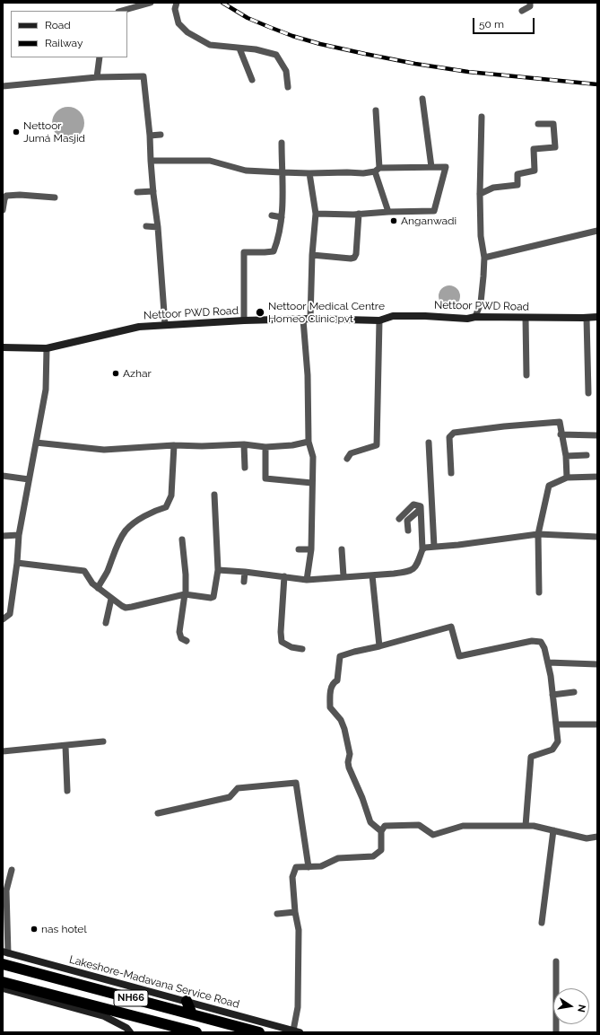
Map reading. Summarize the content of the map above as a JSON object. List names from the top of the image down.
{
  "streets": {
    "highway": ["NH66"],
    "street": ["Nettoor PWD Road", "Lakeshore-Madavana Service Road"]
  },
  "places": [
    "Nettoor Jumá Masjid",
    "Anganwadi",
    "Nettoor Medical Centre Homeo Clinic pvt",
    "Azhar",
    "nas hotel"
  ],
  "legend": ["Road", "Railway"],
  "scale_bar": "50 m",
  "north": "right"
}
